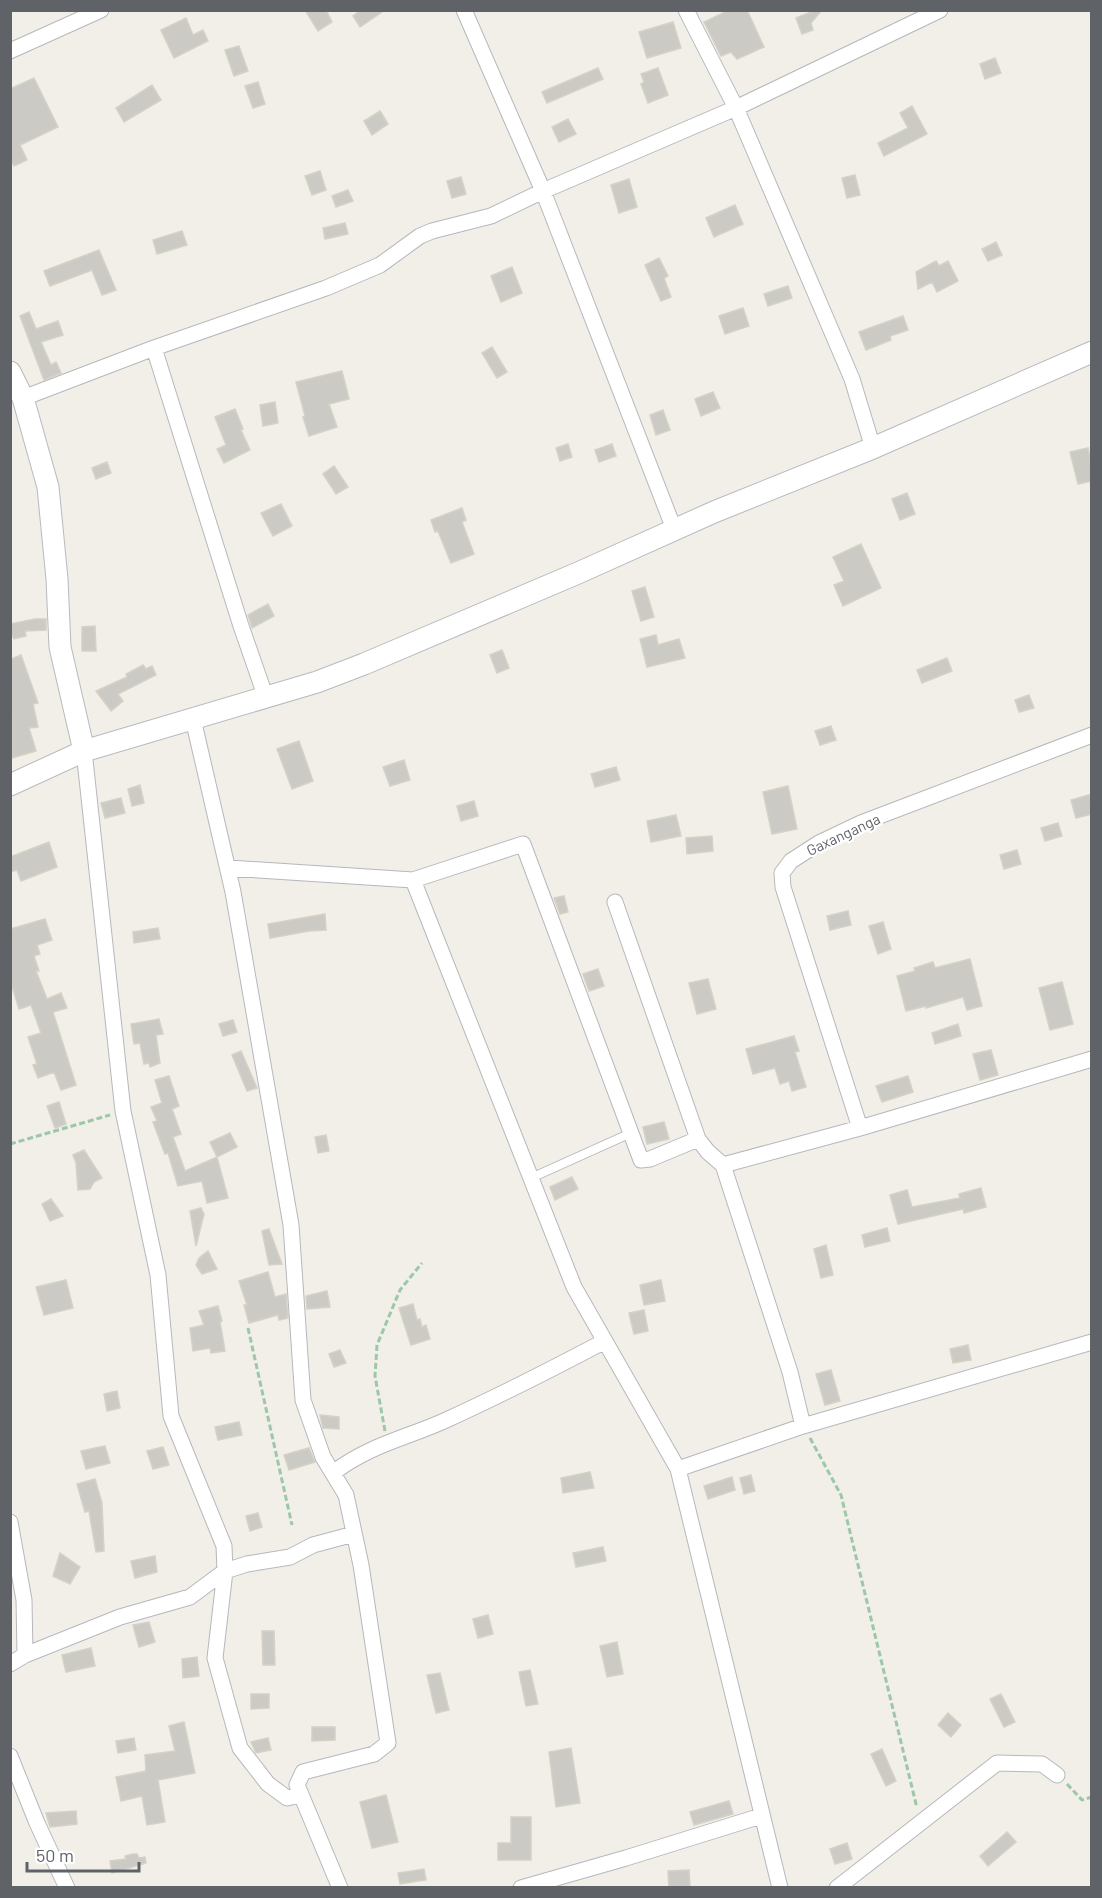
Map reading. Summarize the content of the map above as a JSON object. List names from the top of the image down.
{
  "streets": {
    "street": ["Gaxanganga"]
  },
  "scale_bar": "50 m"
}
